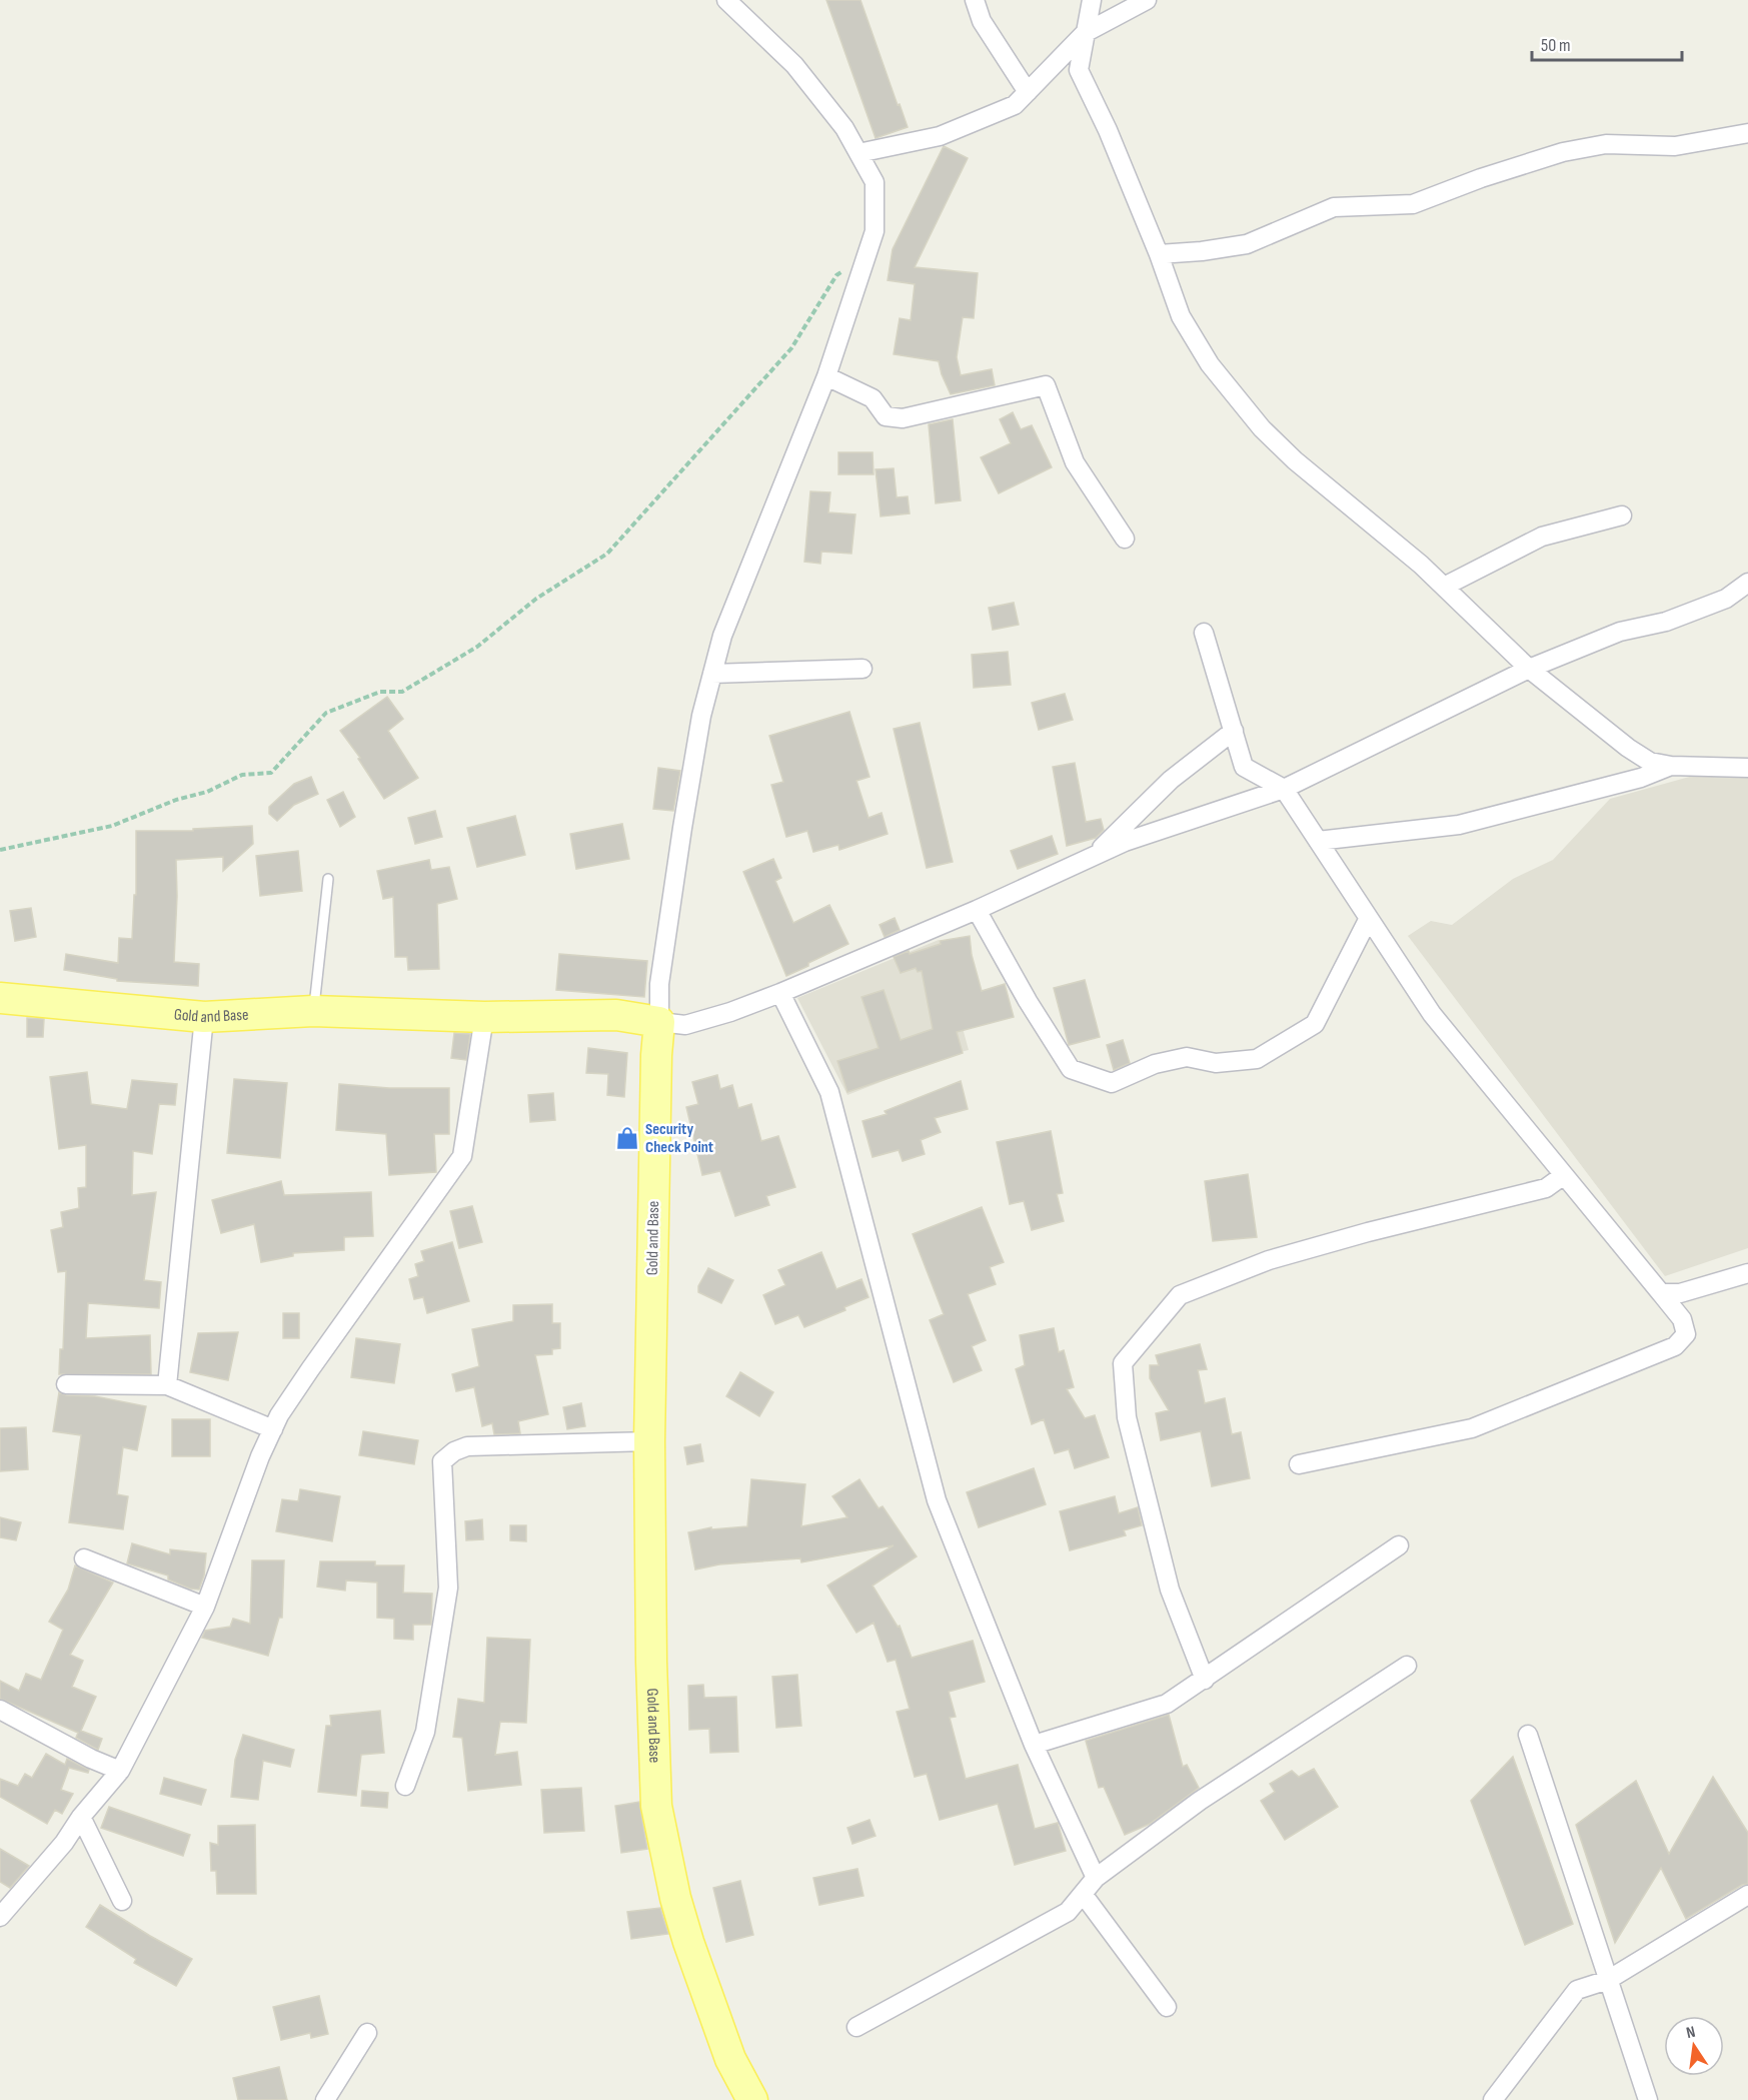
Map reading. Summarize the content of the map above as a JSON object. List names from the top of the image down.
{
  "streets": {
    "main road": ["Gold and Base"]
  },
  "places": {
    "shop": ["Security Check Point"]
  },
  "scale_bar": "50 m",
  "north": "top"
}
